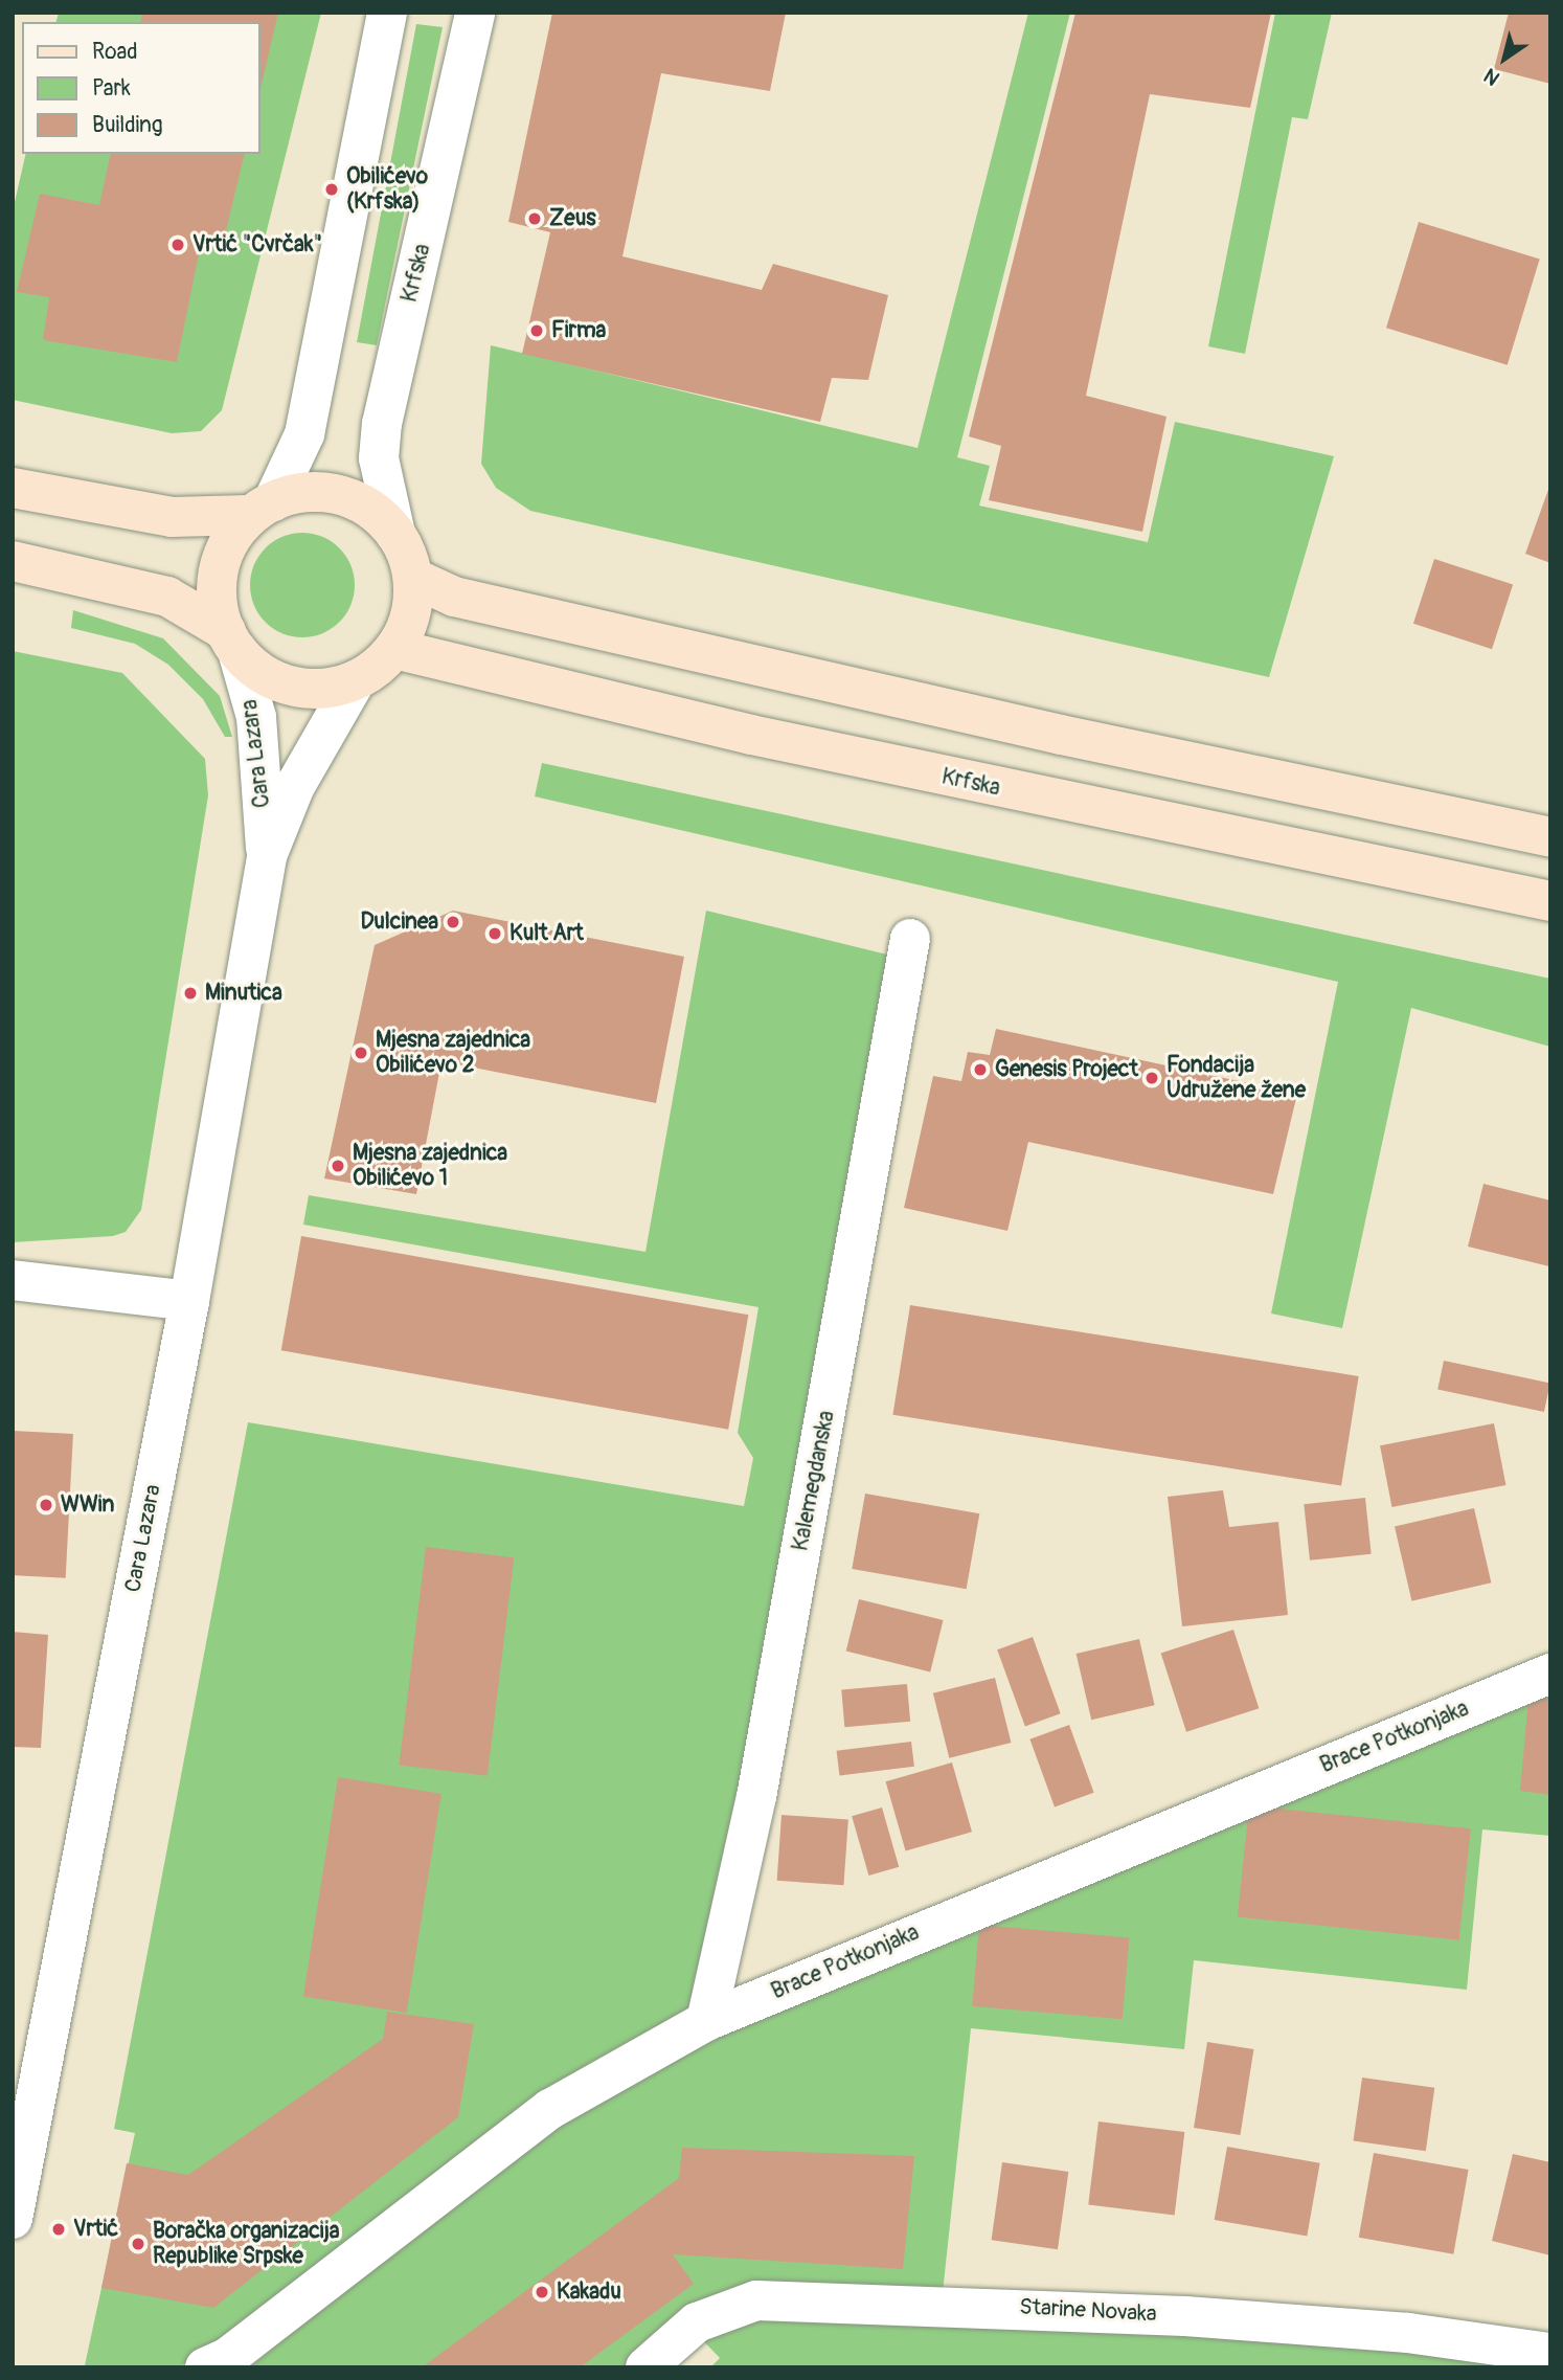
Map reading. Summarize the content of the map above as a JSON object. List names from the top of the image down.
{
  "streets": {
    "main road": ["Krfska"],
    "street": [
      "Cara Lazara",
      "Kalemegdanska",
      "Brace Potkonjaka",
      "Starine Novaka"
    ]
  },
  "crossings": [
    ["Krfska", "Cara Lazara"],
    ["Kalemegdanska", "Brace Potkonjaka"]
  ],
  "places": [
    "Obilićevo (Krfska)",
    "Zeus",
    "Vrtić \"Cvrčak\"",
    "Firma",
    "Dulcinea",
    "Kult Art",
    "Minutica",
    "Mjesna zajednica Obilićevo 2",
    "Genesis Project",
    "Fondacija Udružene žene",
    "Mjesna zajednica Obilićevo 1",
    "WWin",
    "Vrtić",
    "Boračka organizacija Republike Srpske",
    "Kakadu"
  ],
  "legend": ["Road", "Park", "Building"],
  "north": "bottom left"
}
